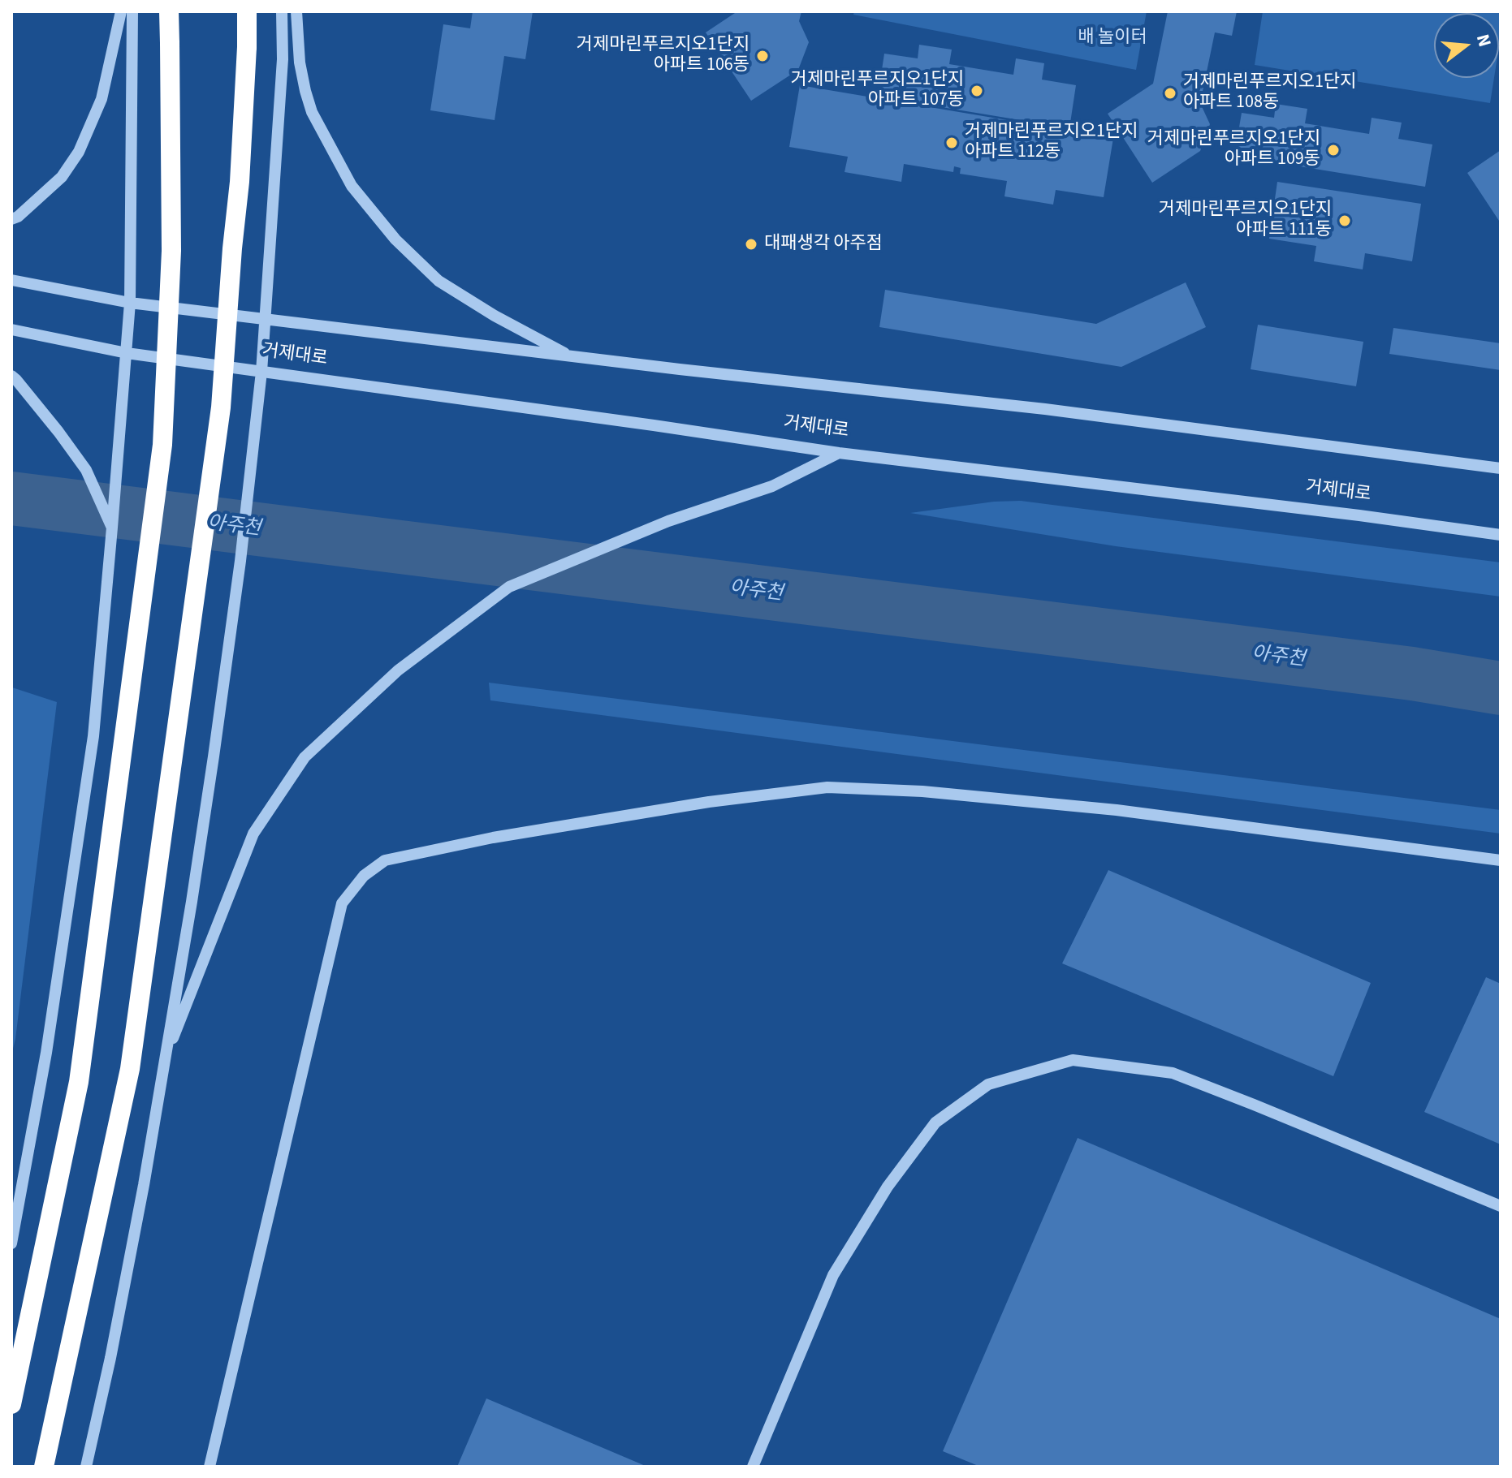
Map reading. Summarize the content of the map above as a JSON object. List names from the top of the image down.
{
  "streets": {
    "street": ["거제대로"]
  },
  "water": ["아주천"],
  "parks": ["배 놀이터"],
  "places": [
    "거제마린푸르지오1단지 아파트 106동",
    "거제마린푸르지오1단지 아파트 107동",
    "거제마린푸르지오1단지 아파트 108동",
    "거제마린푸르지오1단지 아파트 112동",
    "거제마린푸르지오1단지 아파트 109동",
    "거제마린푸르지오1단지 아파트 111동",
    "대패생각 아주점"
  ],
  "north": "right"
}
